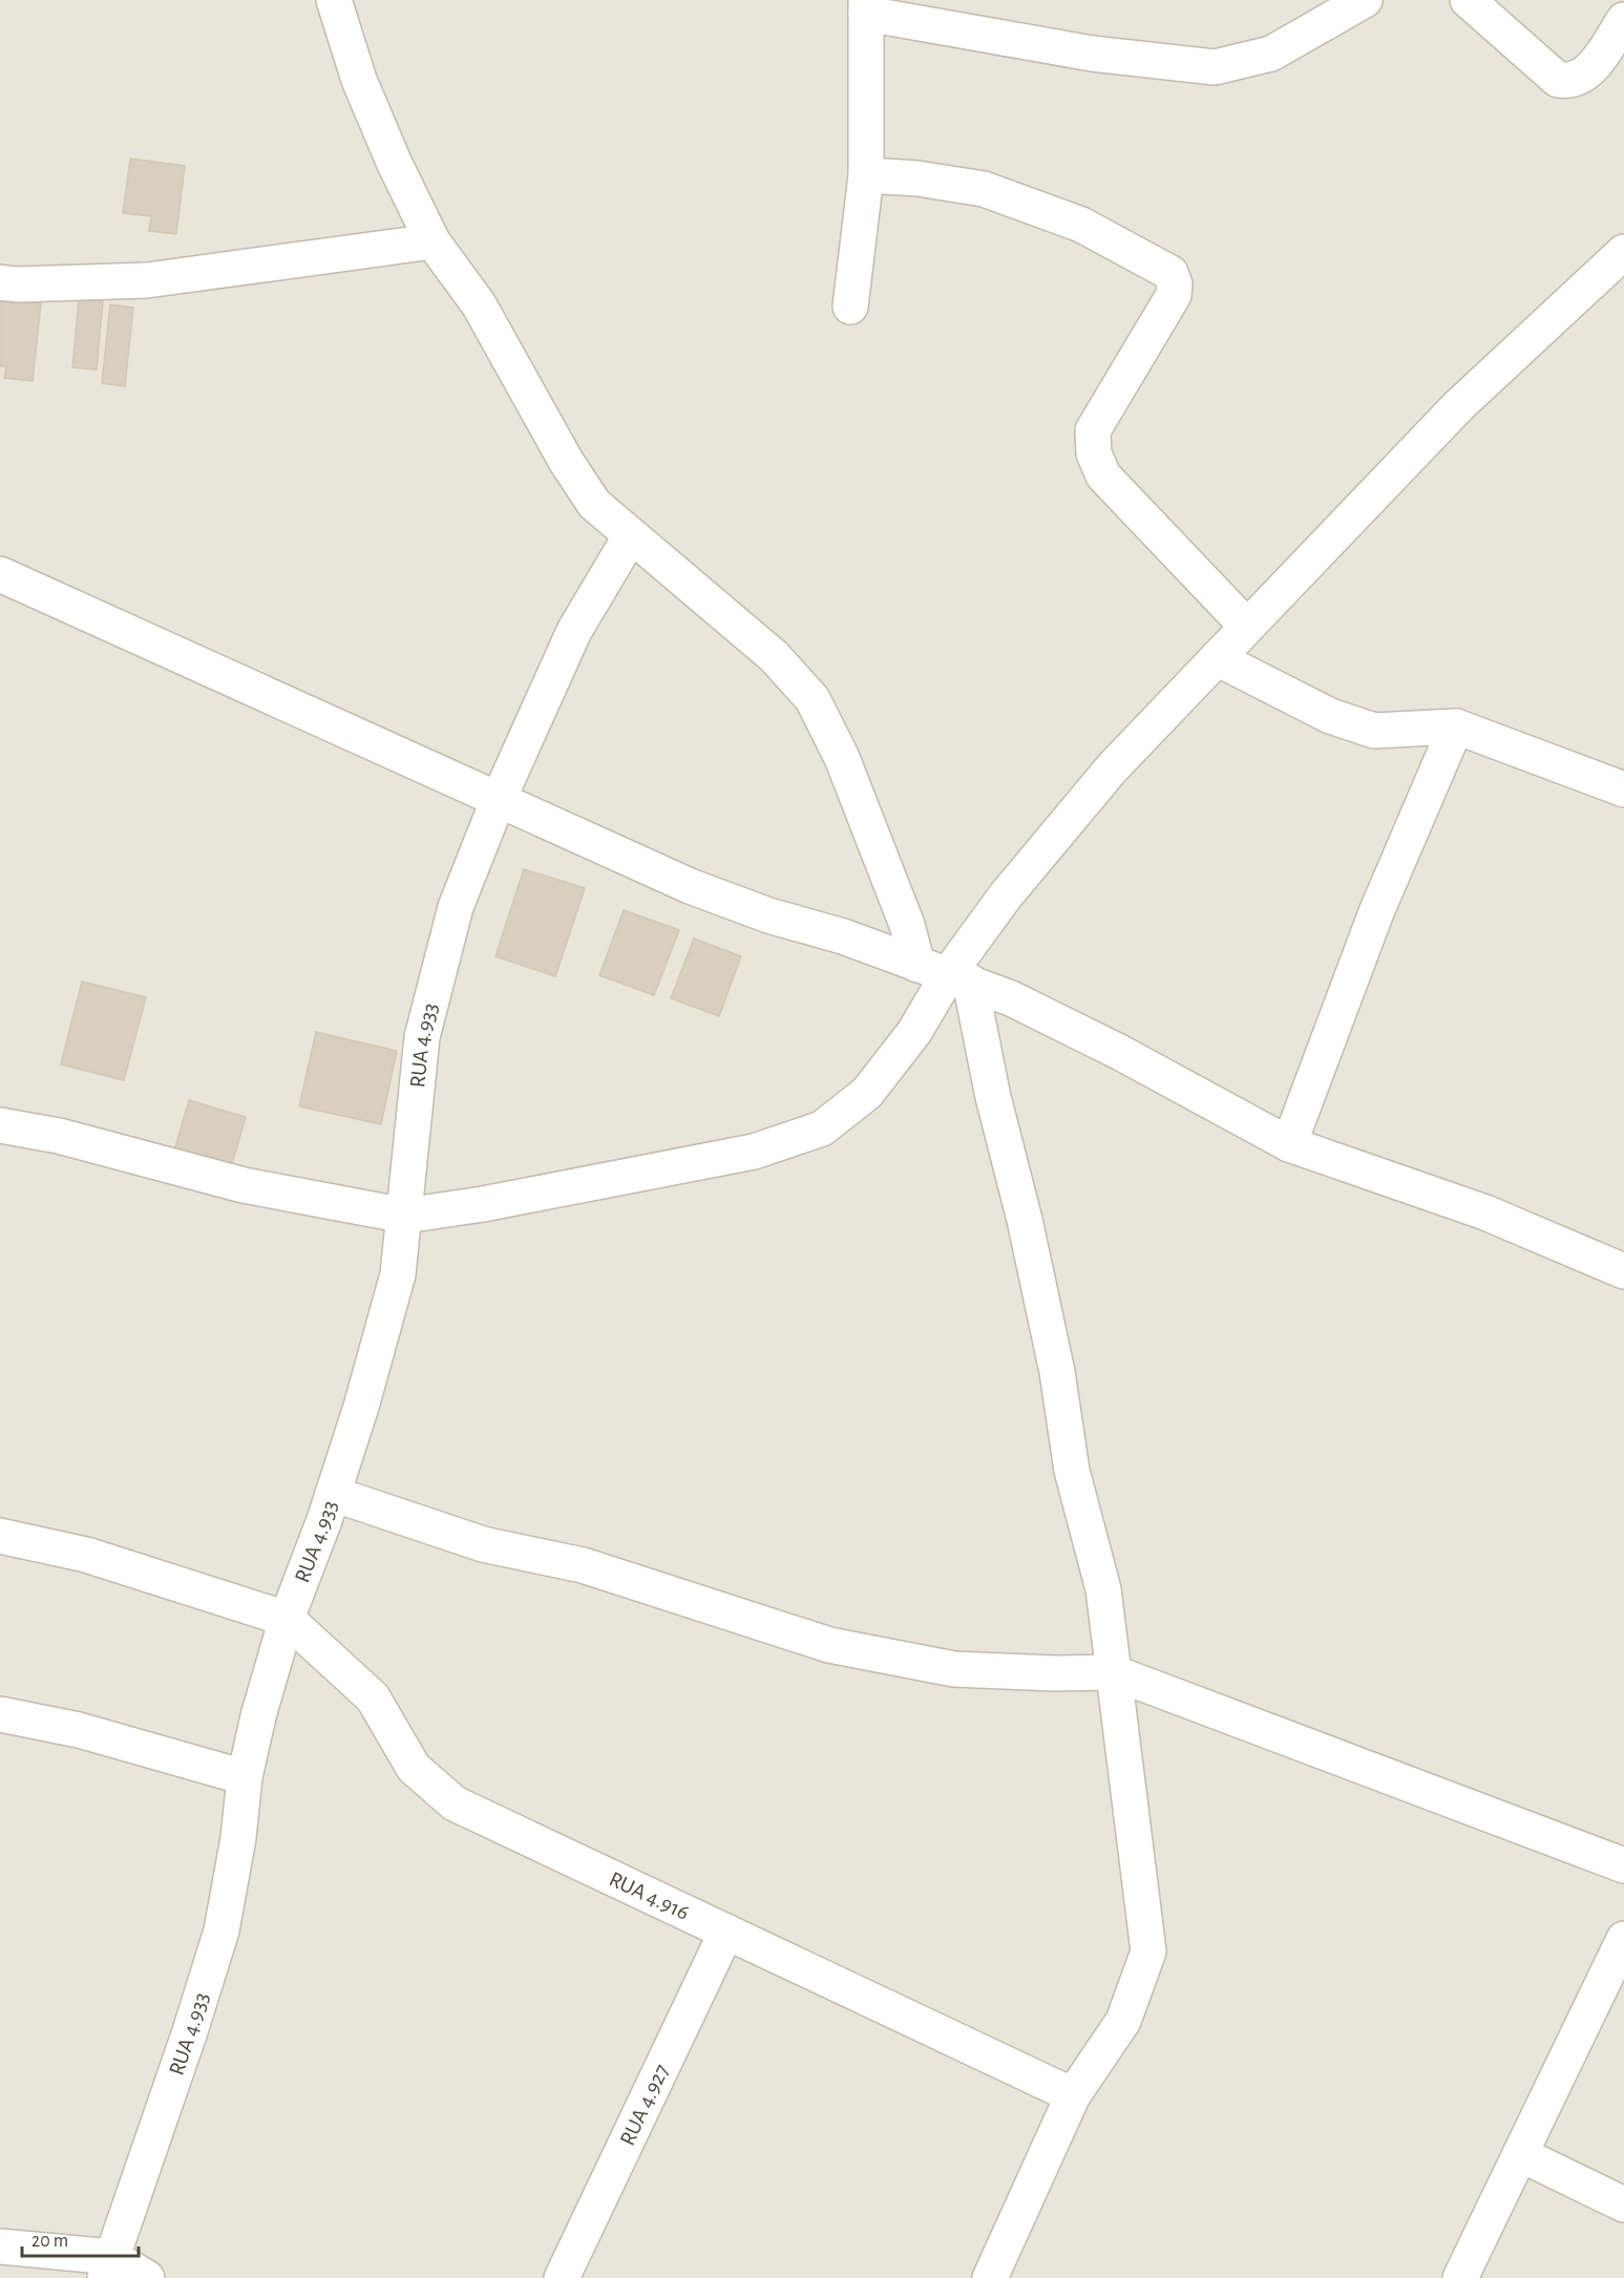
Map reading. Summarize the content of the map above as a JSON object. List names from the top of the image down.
{
  "streets": {
    "street": ["RUA 4.933", "RUA 4.916", "RUA 4.927"]
  },
  "crossings": [
    ["RUA 4.933", "RUA 4.916"],
    ["RUA 4.916", "RUA 4.927"]
  ],
  "scale_bar": "20 m"
}
